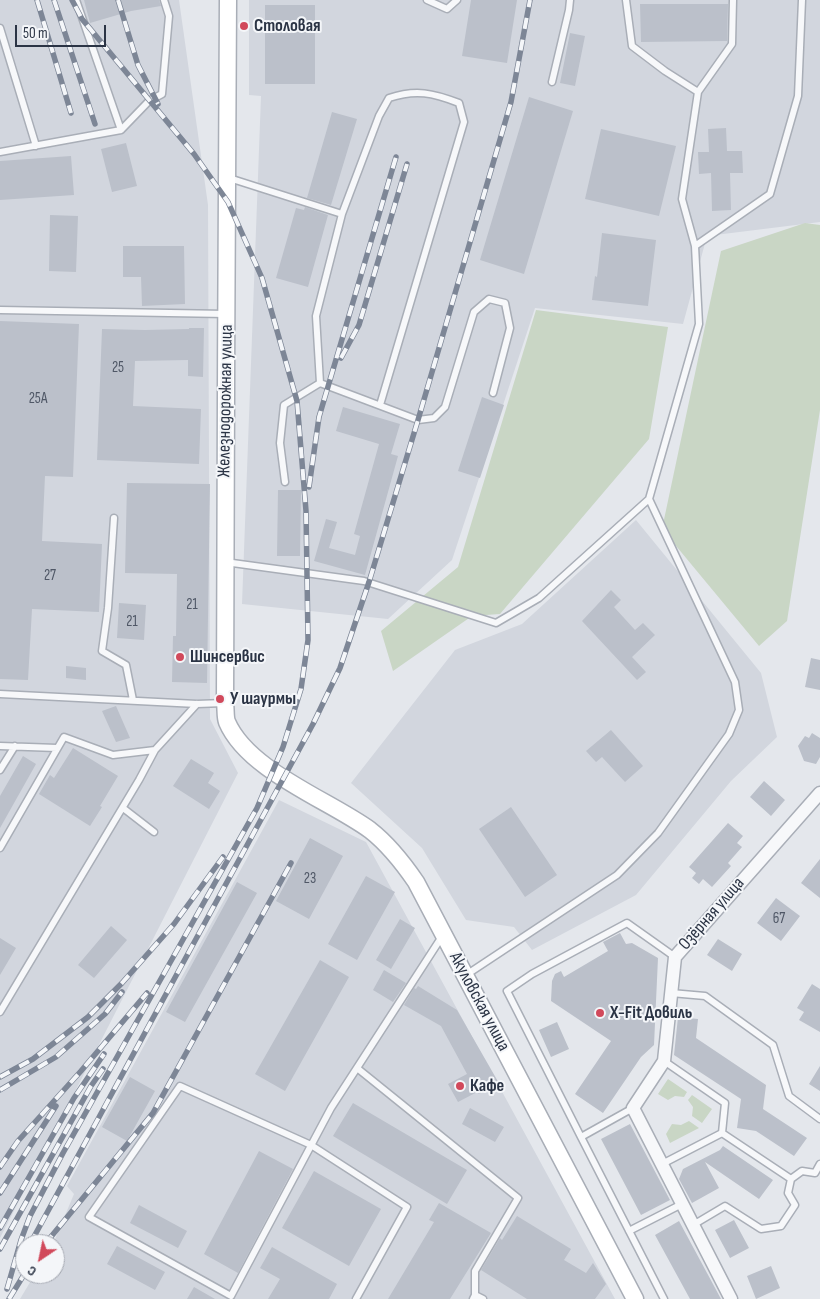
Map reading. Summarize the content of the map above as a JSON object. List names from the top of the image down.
{
  "streets": {
    "street": ["Железнодорожная улица", "Озёрная улица", "Акуловская улица"]
  },
  "crossings": [
    ["Железнодорожная улица", "Акуловская улица"]
  ],
  "places": [
    "Столовая",
    "Шинсервис",
    "У шаурмы",
    "X-Fit Довиль",
    "Кафе"
  ],
  "house_numbers": [
    "25",
    "25А",
    "27",
    "21",
    "21",
    "23",
    "67"
  ],
  "scale_bar": "50 m",
  "north": "bottom left"
}
